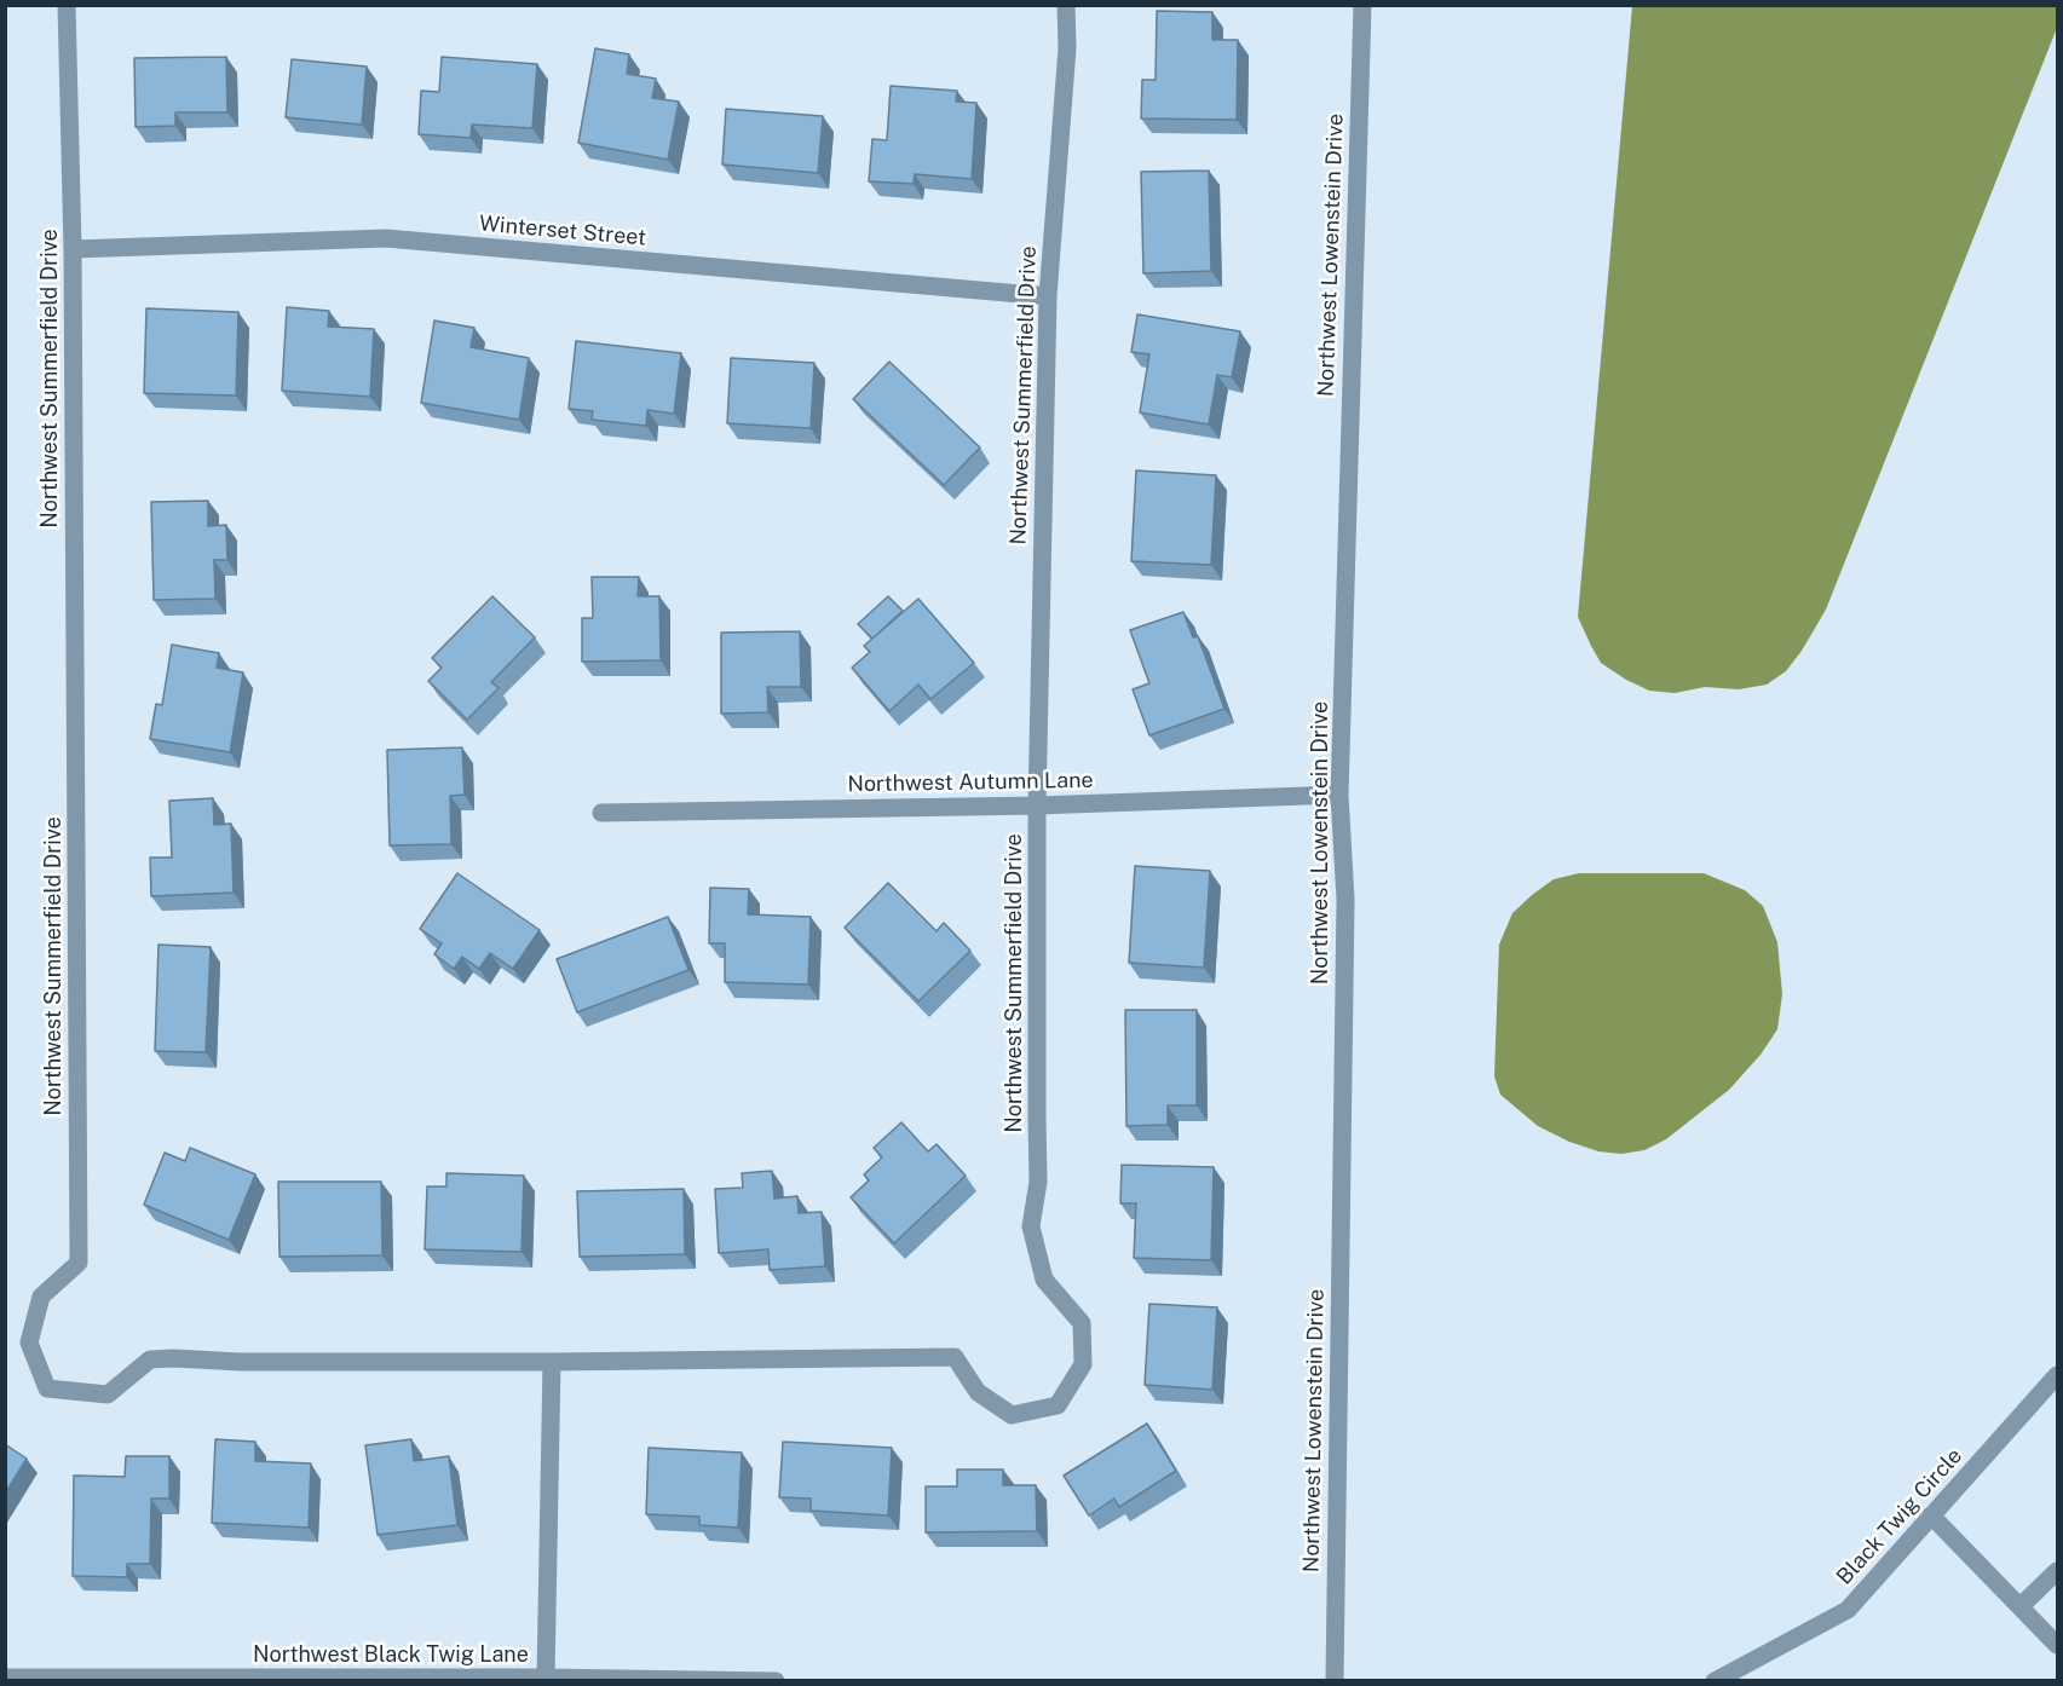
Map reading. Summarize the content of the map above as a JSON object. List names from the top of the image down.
{
  "streets": {
    "street": [
      "Winterset Street",
      "Northwest Lowenstein Drive",
      "Northwest Summerfield Drive",
      "Northwest Autumn Lane",
      "Black Twig Circle",
      "Northwest Black Twig Lane"
    ]
  },
  "crossings": [
    ["Winterset Street", "Northwest Summerfield Drive"],
    ["Northwest Lowenstein Drive", "Northwest Autumn Lane"],
    ["Northwest Summerfield Drive", "Northwest Autumn Lane"]
  ]
}
